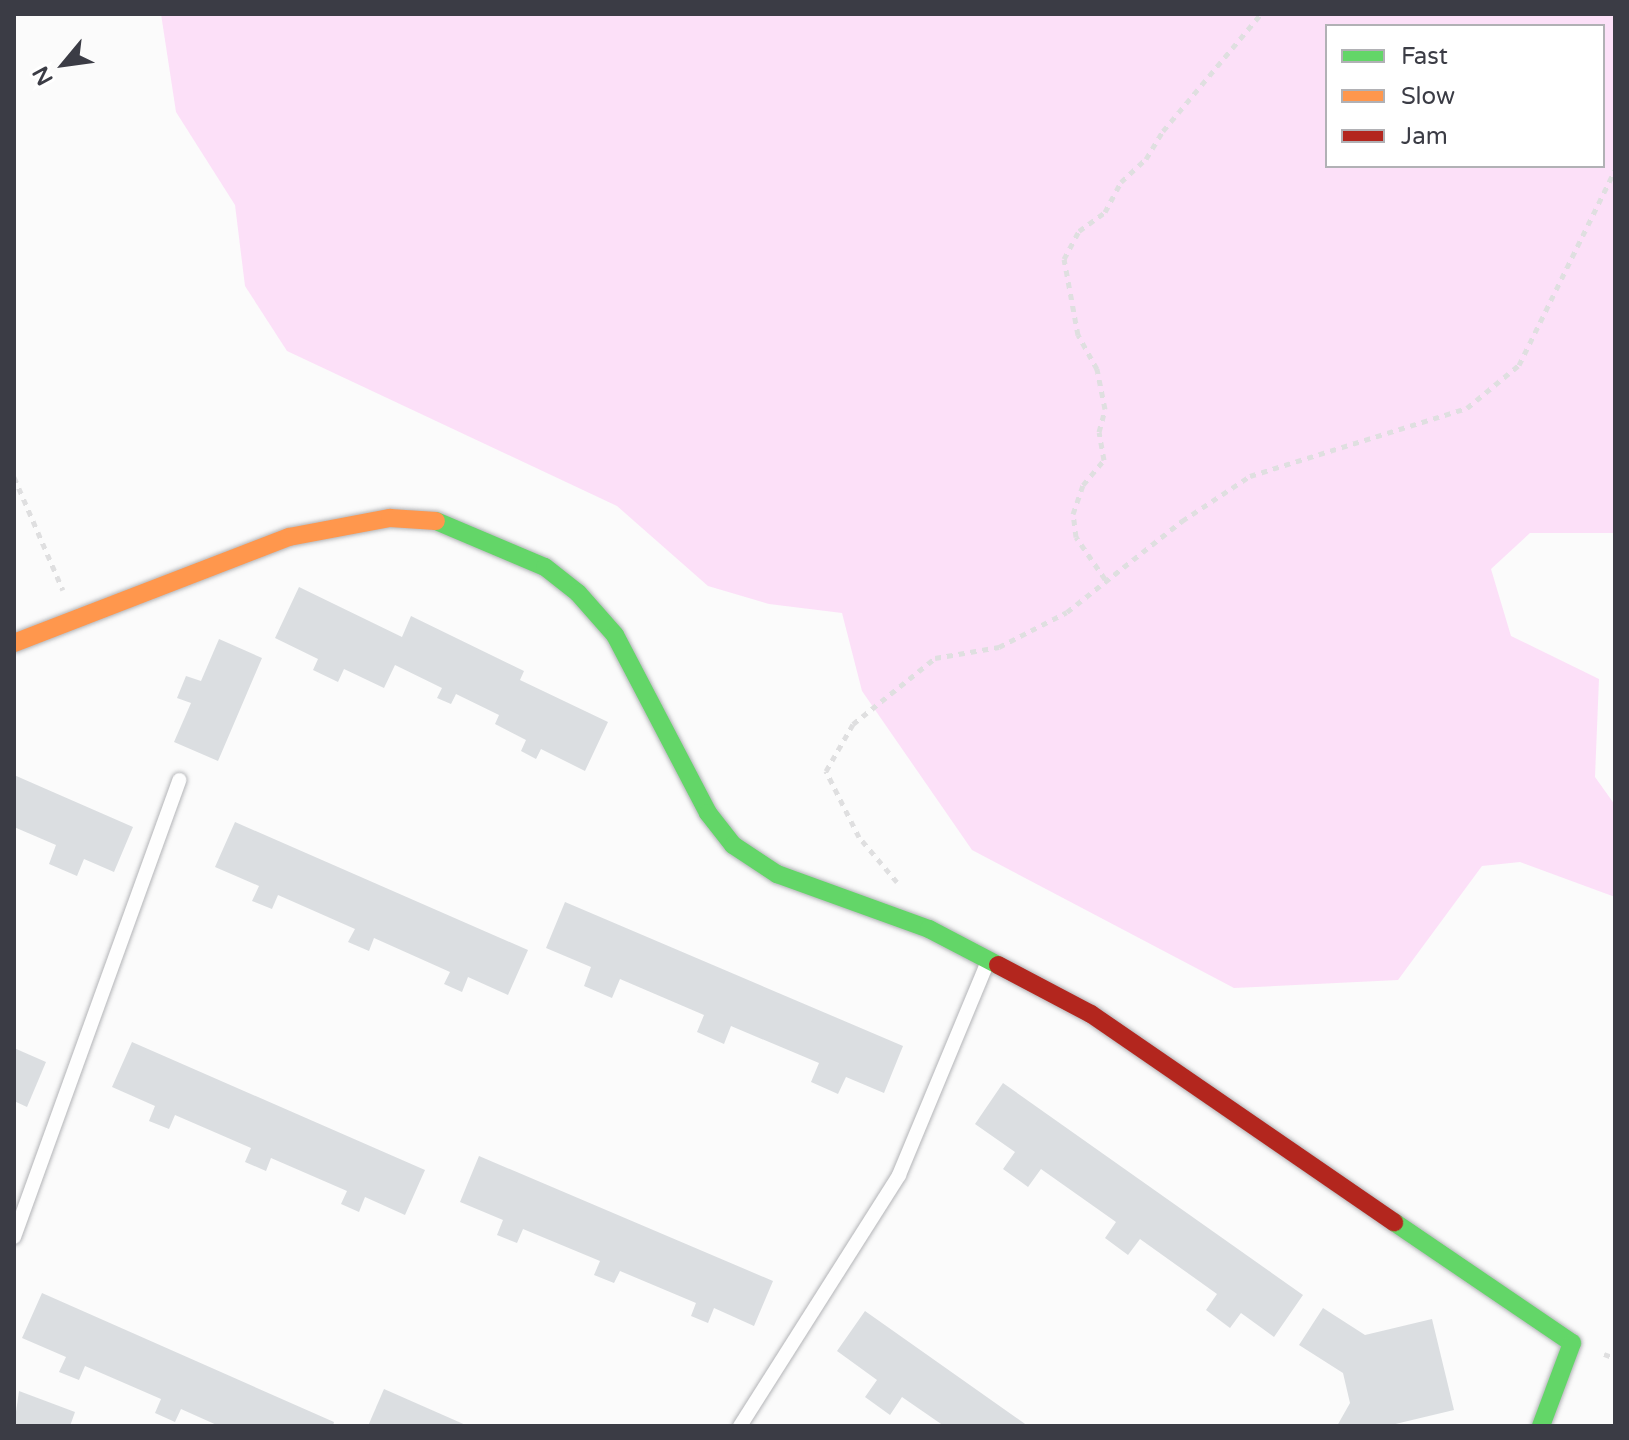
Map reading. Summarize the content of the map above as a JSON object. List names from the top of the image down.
{
  "legend": ["Fast", "Slow", "Jam"],
  "north": "bottom left"
}
